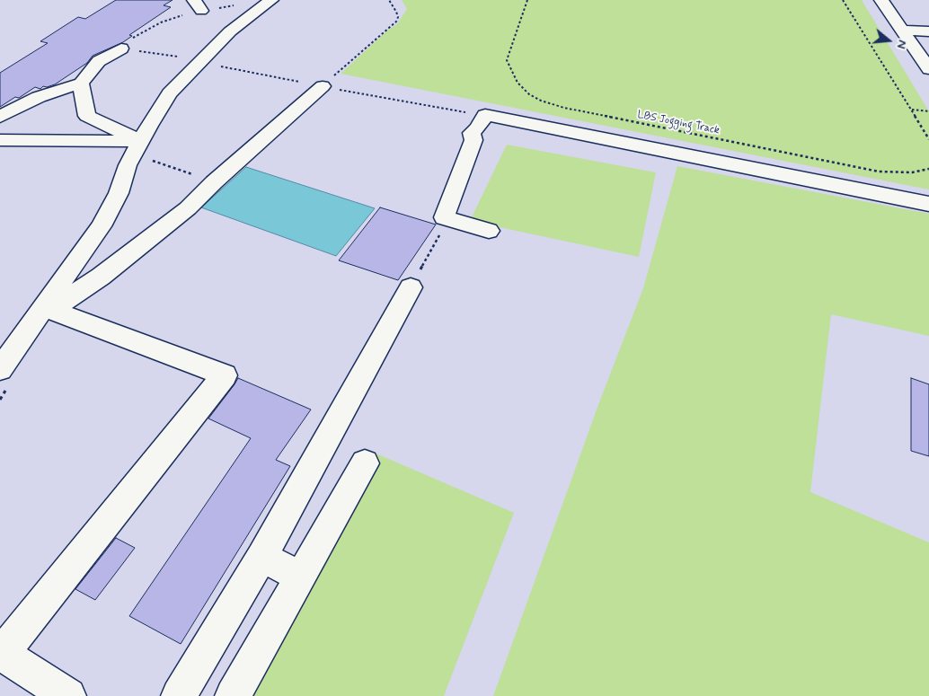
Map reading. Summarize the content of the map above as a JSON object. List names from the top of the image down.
{
  "streets": {
    "path": ["LBS Jogging Track"]
  },
  "north": "right"
}
